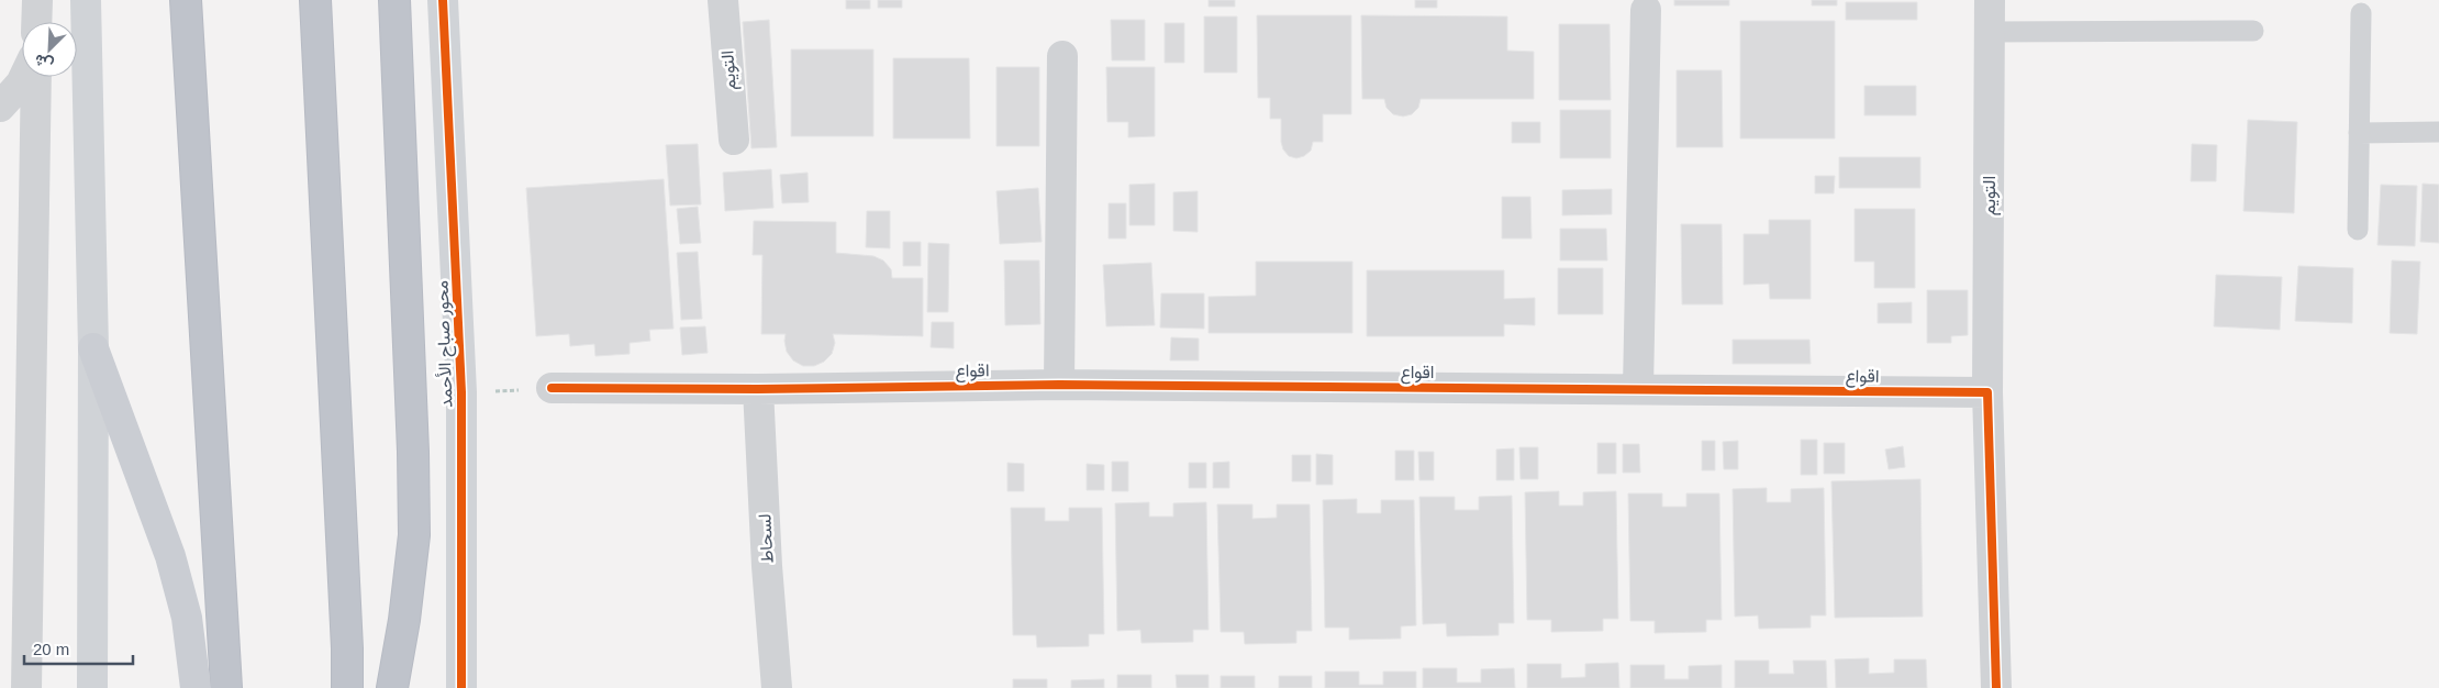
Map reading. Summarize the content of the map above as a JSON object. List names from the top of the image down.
{
  "streets": {
    "street": [
      "التويم",
      "محور صباح الأحمد",
      "اقواع",
      "لسحاط"
    ]
  },
  "crossings": [
    ["التويم", "اقواع"],
    ["اقواع", "لسحاط"]
  ],
  "scale_bar": "20 m",
  "north": "bottom left"
}
